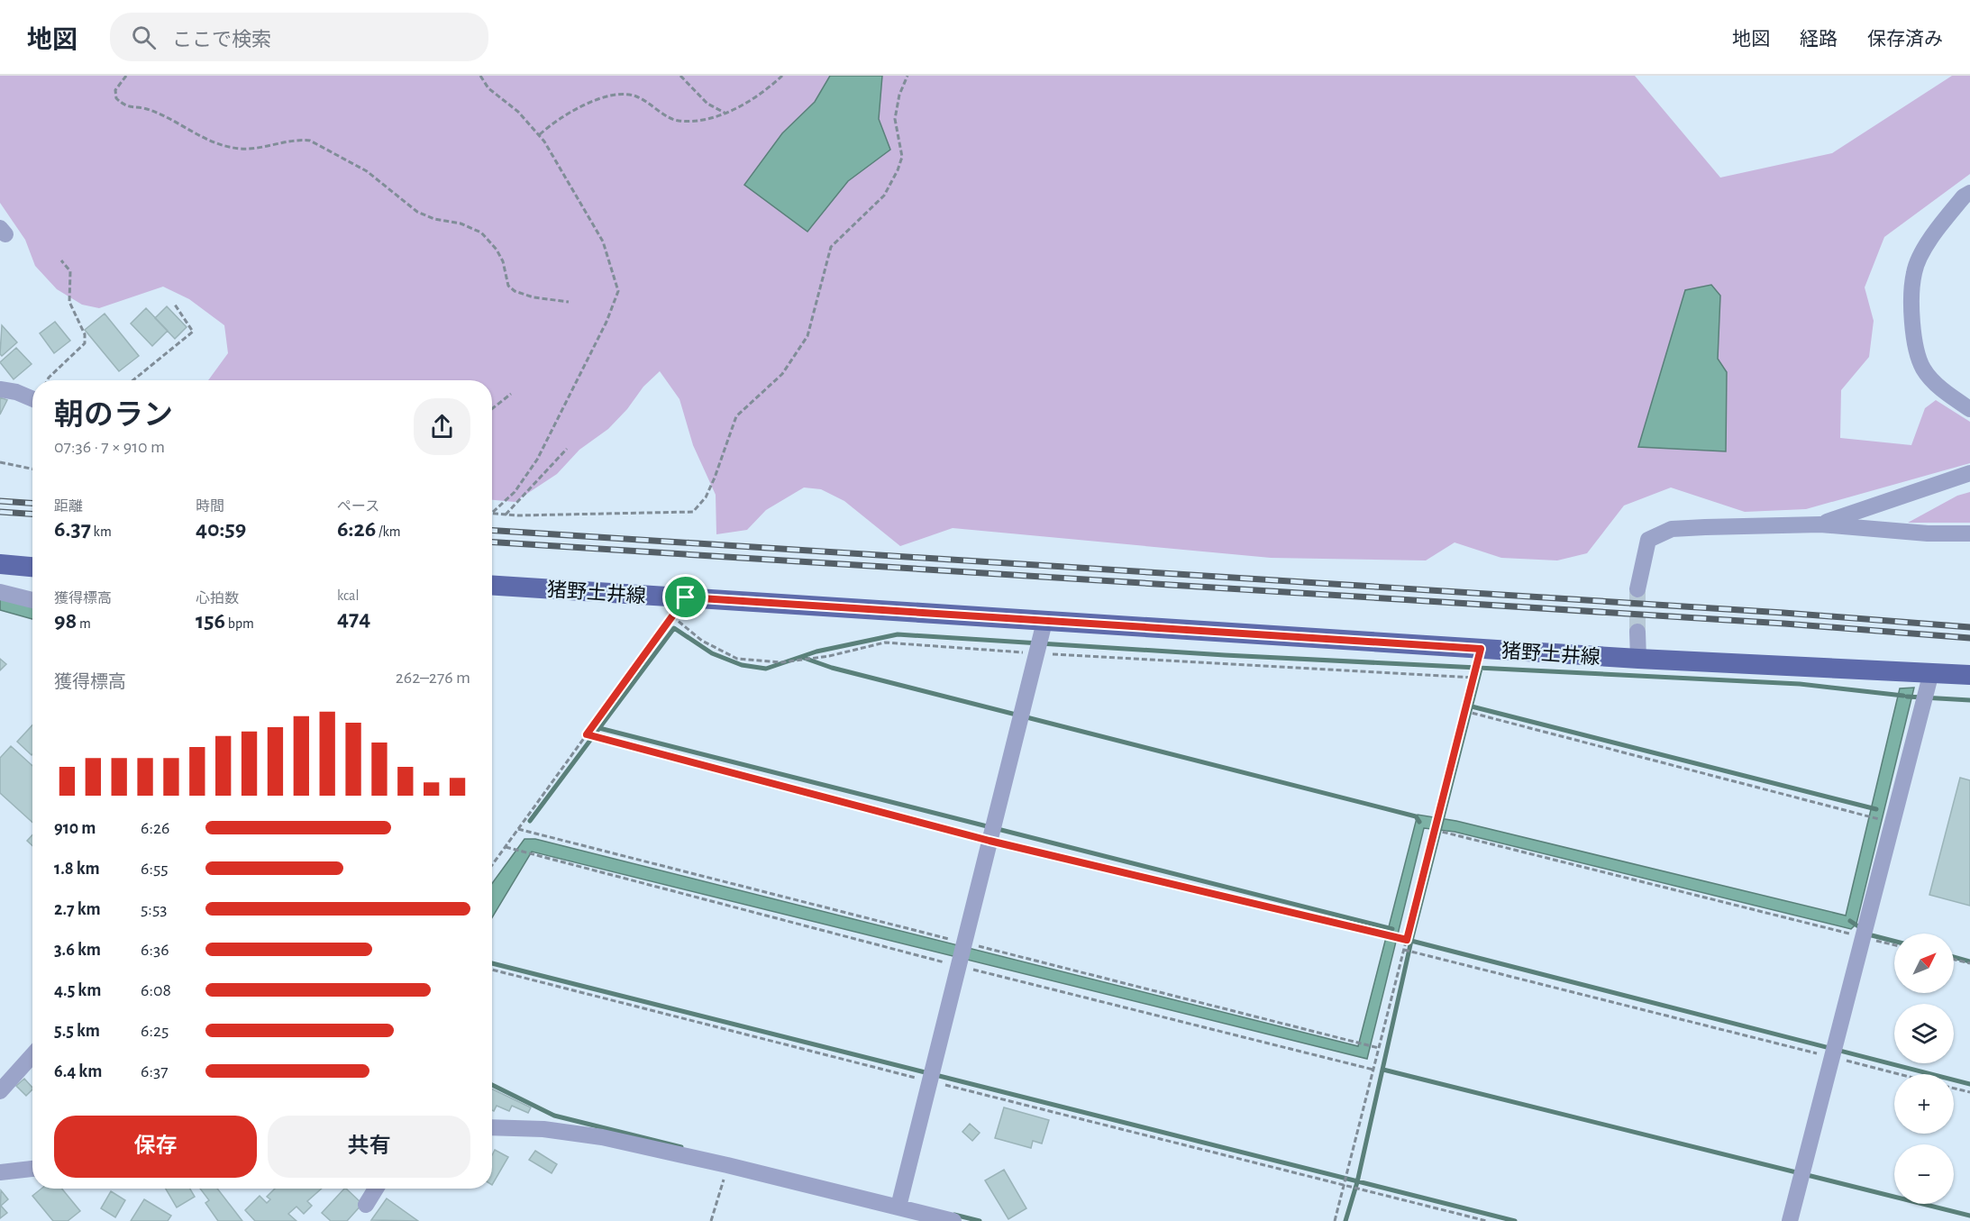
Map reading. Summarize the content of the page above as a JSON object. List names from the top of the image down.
{
  "streets": {
    "main road": ["猪野土井線"]
  },
  "north": "top right",
  "page": {
    "header": "地図",
    "search": "ここで検索",
    "nav": ["地図", "経路", "保存済み"],
    "heading": ["朝のラン", "07:36 · 7 × 910 m"],
    "stats": [
      ["距離", "6.37 km"],
      ["時間", "40:59"],
      ["ペース", "6:26 /km"],
      ["獲得標高", "98 m"],
      ["心拍数", "156 bpm"],
      ["kcal", "474"]
    ],
    "chart": ["獲得標高", "262–276 m"],
    "list": [
      {
        "name": "910 m",
        "note": "6:26"
      },
      {
        "name": "1.8 km",
        "note": "6:55"
      },
      {
        "name": "2.7 km",
        "note": "5:53"
      },
      {
        "name": "3.6 km",
        "note": "6:36"
      },
      {
        "name": "4.5 km",
        "note": "6:08"
      },
      {
        "name": "5.5 km",
        "note": "6:25"
      },
      {
        "name": "6.4 km",
        "note": "6:37"
      }
    ],
    "map_buttons": ["+", "−"],
    "buttons": ["保存", "共有"]
  }
}
